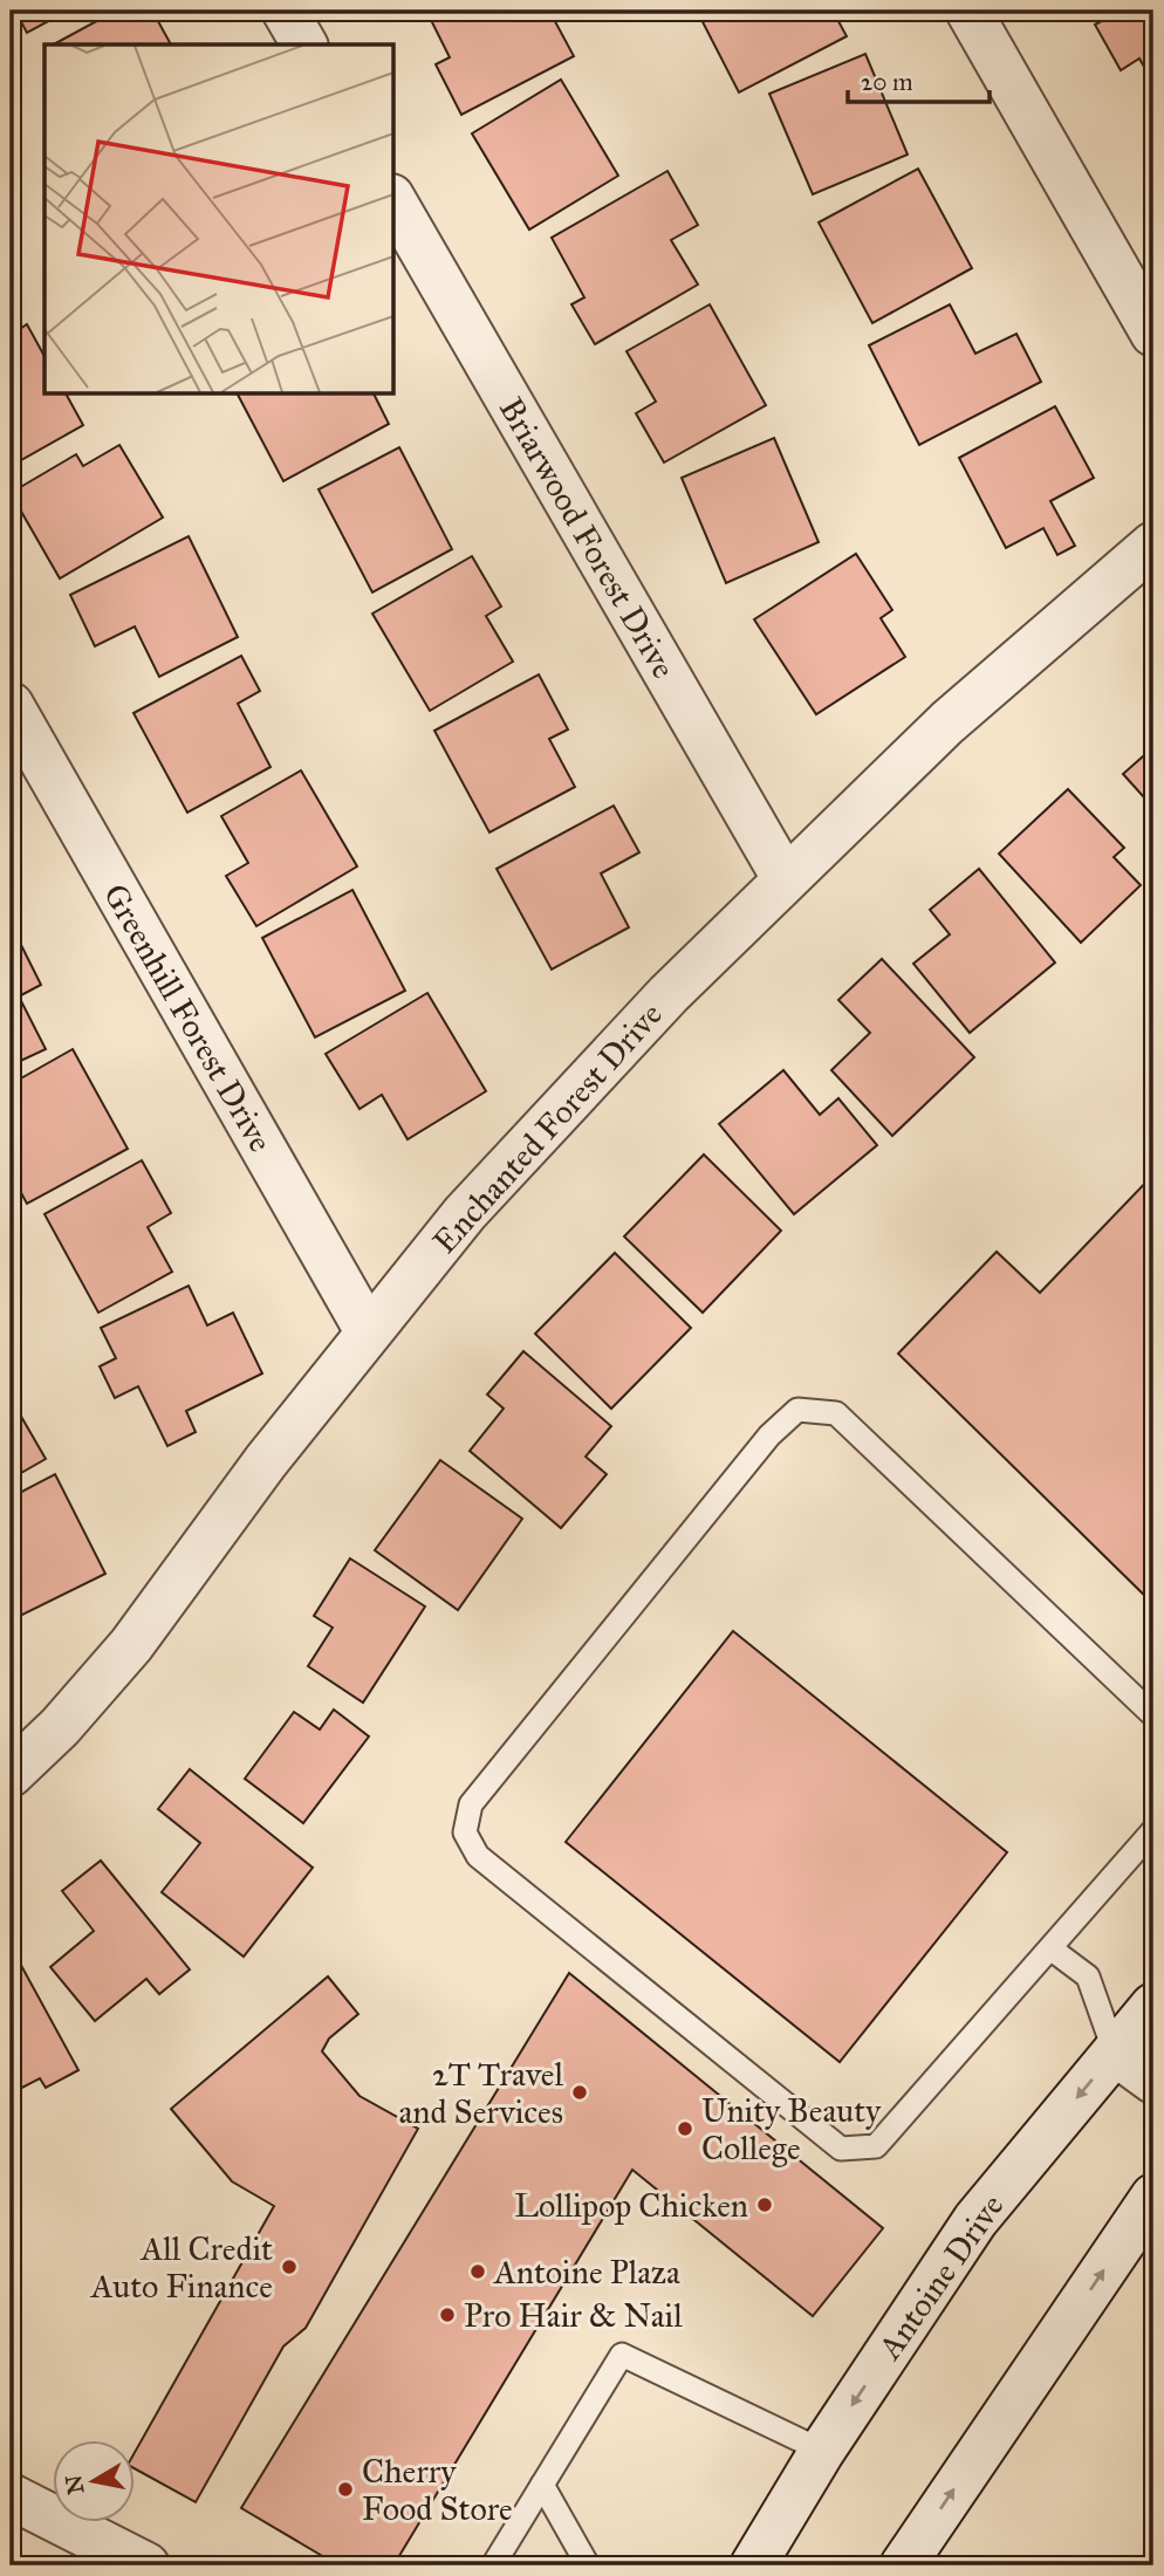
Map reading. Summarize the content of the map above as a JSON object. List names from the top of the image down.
{
  "streets": {
    "street": [
      "Briarwood Forest Drive",
      "Greenhill Forest Drive",
      "Enchanted Forest Drive",
      "Antoine Drive"
    ]
  },
  "crossings": [
    ["Briarwood Forest Drive", "Enchanted Forest Drive"],
    ["Greenhill Forest Drive", "Enchanted Forest Drive"]
  ],
  "places": [
    "2T Travel and Services",
    "Unity Beauty College",
    "Lollipop Chicken",
    "All Credit Auto Finance",
    "Antoine Plaza",
    "Pro Hair & Nail",
    "Cherry Food Store"
  ],
  "scale_bar": "20 m",
  "north": "left"
}
